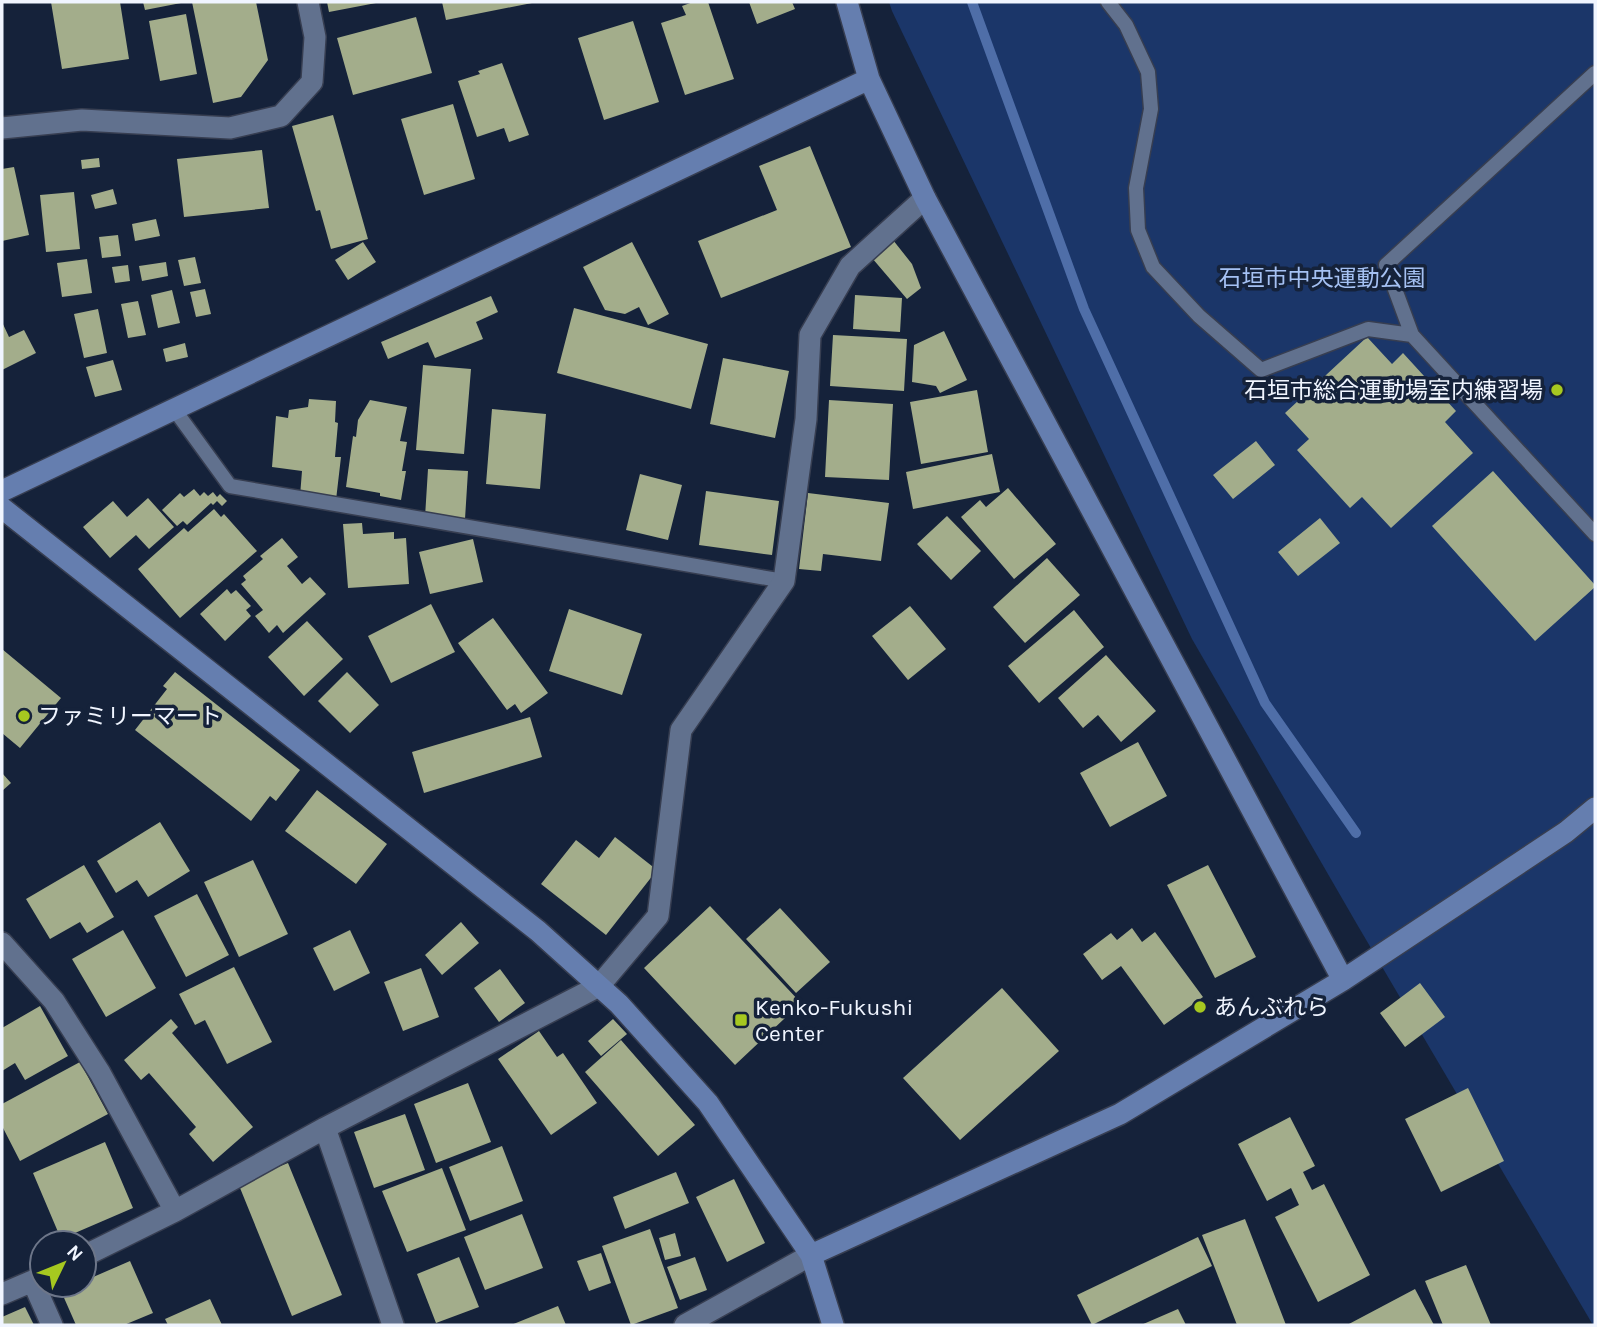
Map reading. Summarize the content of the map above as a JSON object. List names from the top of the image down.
{
  "parks": ["石垣市中央運動公園"],
  "places": {
    "other": ["石垣市総合運動場室内練習場", "ファミリーマート", "あんぶれら"],
    "transit": ["Kenko-Fukushi Center"]
  },
  "north": "top right"
}
